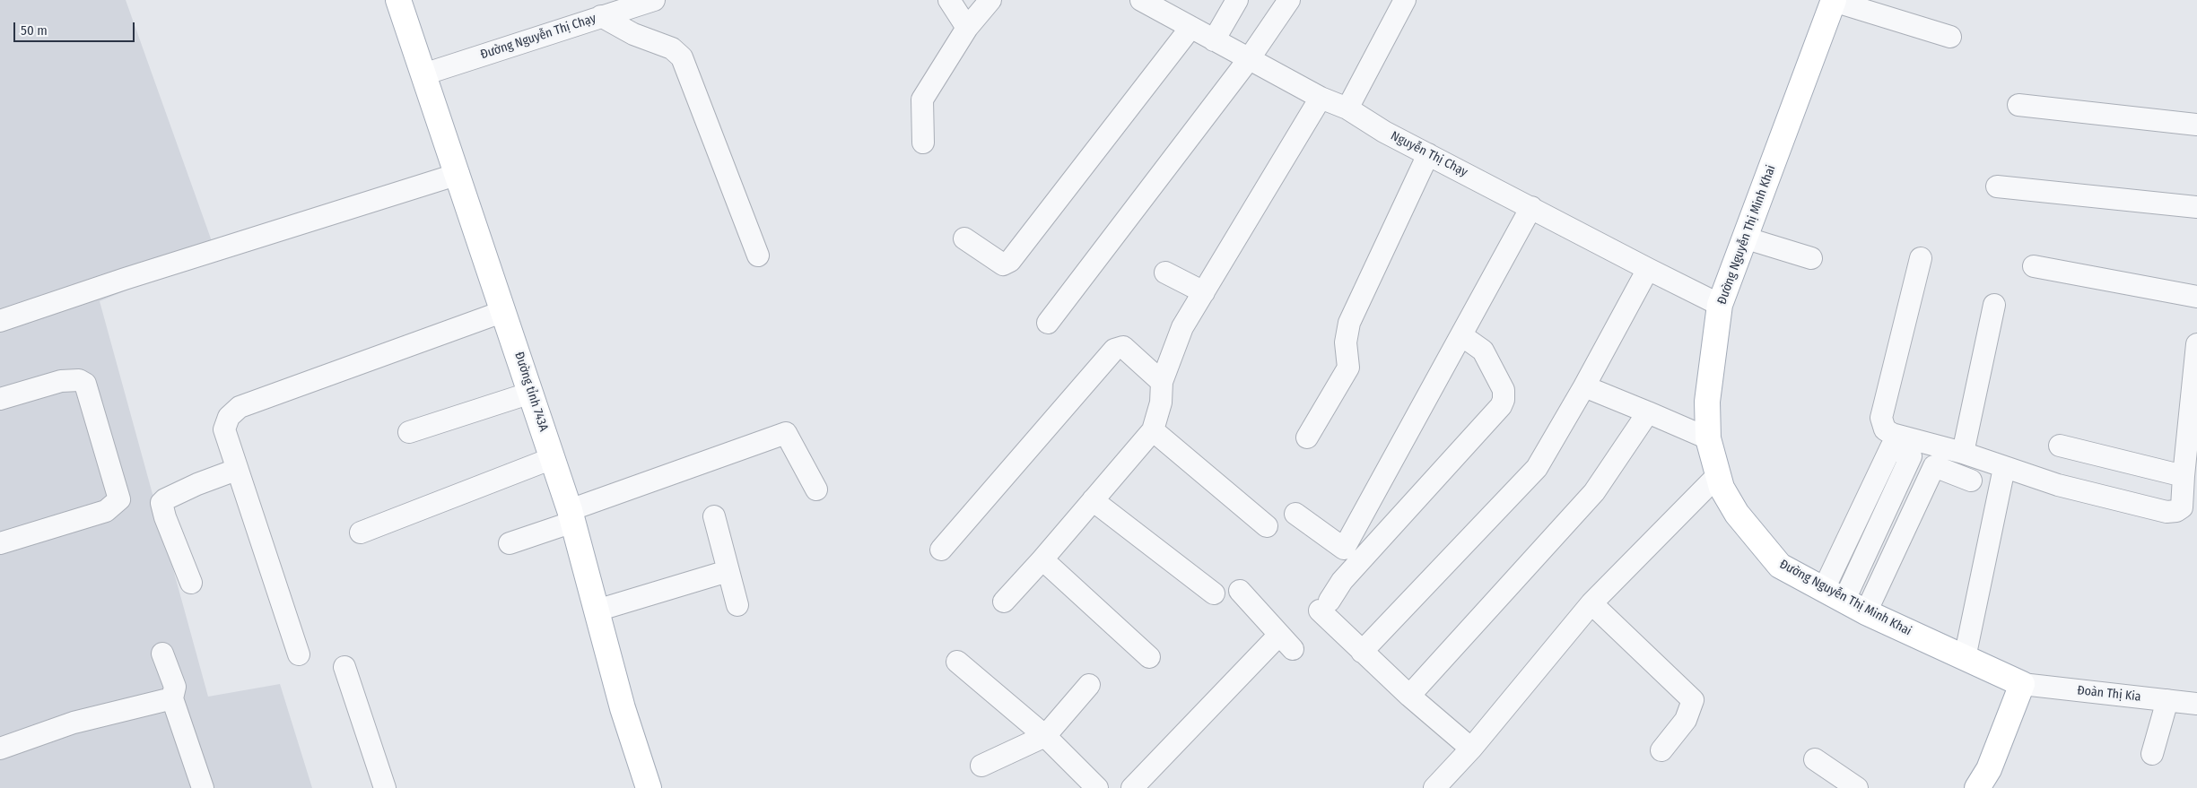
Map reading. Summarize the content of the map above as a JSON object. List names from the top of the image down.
{
  "streets": {
    "main road": ["Đường Nguyễn Thị Minh Khai", "Đường tỉnh 743A"],
    "street": ["Đường Nguyễn Thị Chạy", "Nguyễn Thị Chạy", "Đoàn Thị Kia"]
  },
  "crossings": [
    ["Đường Nguyễn Thị Chạy", "Đường tỉnh 743A"],
    ["Nguyễn Thị Chạy", "Đường Nguyễn Thị Minh Khai"],
    ["Đường Nguyễn Thị Minh Khai", "Đoàn Thị Kia"]
  ],
  "scale_bar": "50 m"
}
